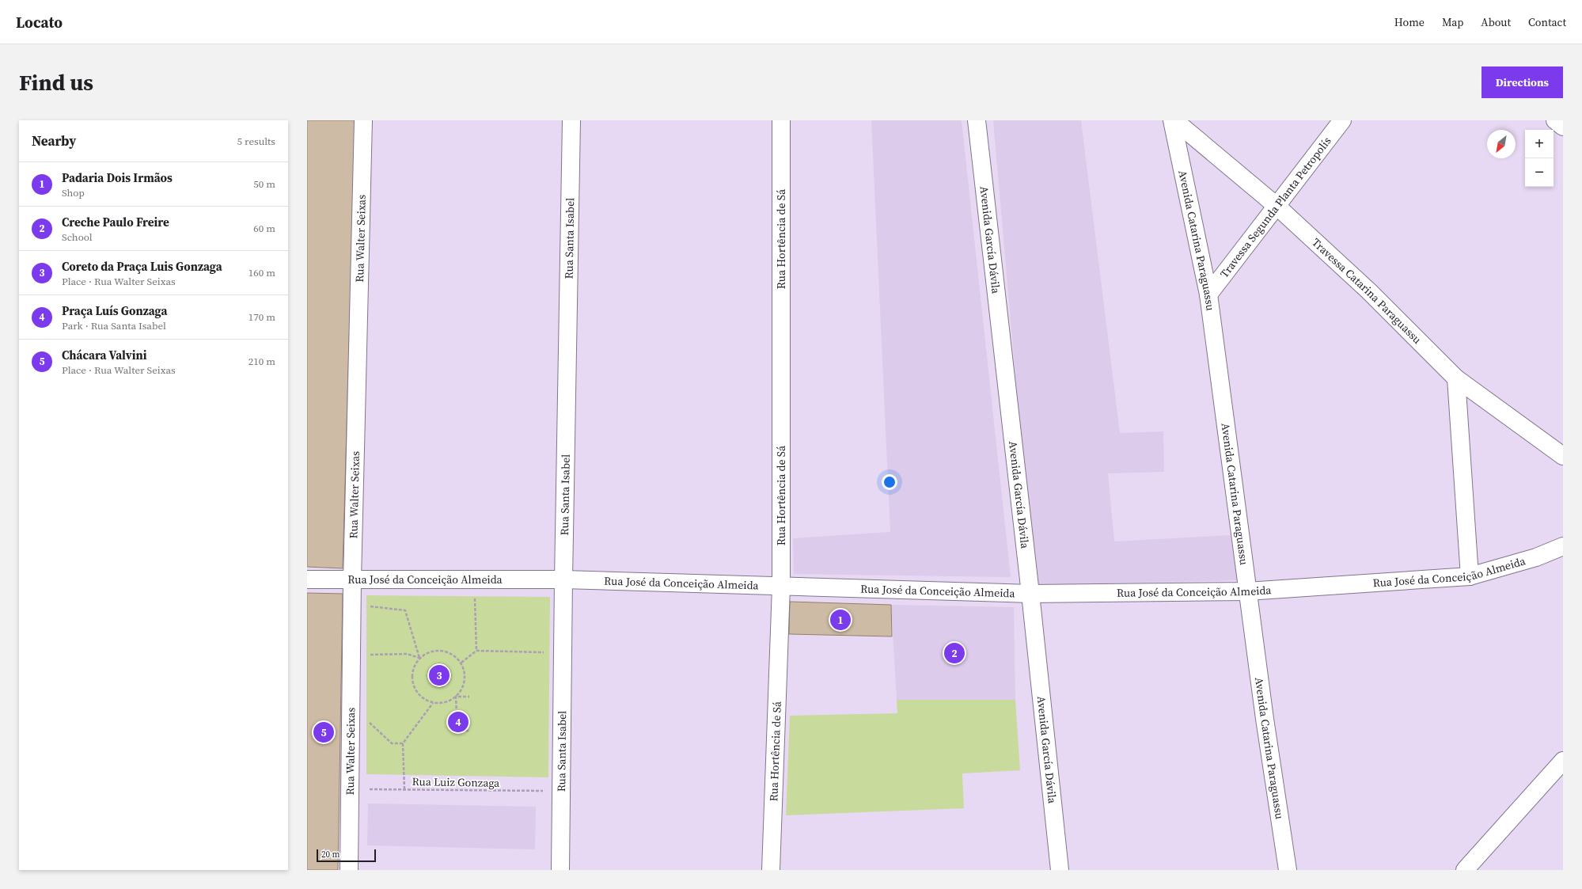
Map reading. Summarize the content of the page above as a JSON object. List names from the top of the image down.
{
  "streets": {
    "street": [
      "Travessa Segunda Planta Petropolís",
      "Rua Walter Seixas",
      "Rua Santa Isabel",
      "Rua Hortência de Sá",
      "Avenida García Dávila",
      "Avenida Catarina Paraguassu",
      "Travessa Catarina Paraguassu",
      "Rua José da Conceição Almeida"
    ],
    "path": ["Rua Luiz Gonzaga"]
  },
  "crossings": [
    ["Travessa Segunda Planta Petropolís", "Avenida Catarina Paraguassu"],
    ["Travessa Segunda Planta Petropolís", "Travessa Catarina Paraguassu"],
    ["Rua Walter Seixas", "Rua José da Conceição Almeida"],
    ["Rua Walter Seixas", "Rua Luiz Gonzaga"],
    ["Rua Santa Isabel", "Rua José da Conceição Almeida"],
    ["Rua Santa Isabel", "Rua Luiz Gonzaga"],
    ["Rua Hortência de Sá", "Rua José da Conceição Almeida"],
    ["Avenida García Dávila", "Rua José da Conceição Almeida"],
    ["Avenida Catarina Paraguassu", "Rua José da Conceição Almeida"]
  ],
  "scale_bar": "20 m",
  "north": "bottom left",
  "page": {
    "header": "Locato",
    "nav": [
      "Home",
      "Map",
      "About",
      "Contact"
    ],
    "buttons": "Directions",
    "title": "Find us",
    "heading": ["Nearby", "5 results"],
    "map_buttons": ["+", "−"],
    "list": [
      {
        "mark": "1",
        "name": "Padaria Dois Irmãos",
        "note": "Shop",
        "value": "50 m"
      },
      {
        "mark": "2",
        "name": "Creche Paulo Freire",
        "note": "School",
        "value": "60 m"
      },
      {
        "mark": "3",
        "name": "Coreto da Praça Luis Gonzaga",
        "note": "Place · Rua Walter Seixas",
        "value": "160 m"
      },
      {
        "mark": "4",
        "name": "Praça Luís Gonzaga",
        "note": "Park · Rua Santa Isabel",
        "value": "170 m"
      },
      {
        "mark": "5",
        "name": "Chácara Valvini",
        "note": "Place · Rua Walter Seixas",
        "value": "210 m"
      }
    ],
    "pins": [
      "1",
      "2",
      "3",
      "4",
      "5"
    ],
    "scale": "20 m"
  }
}
